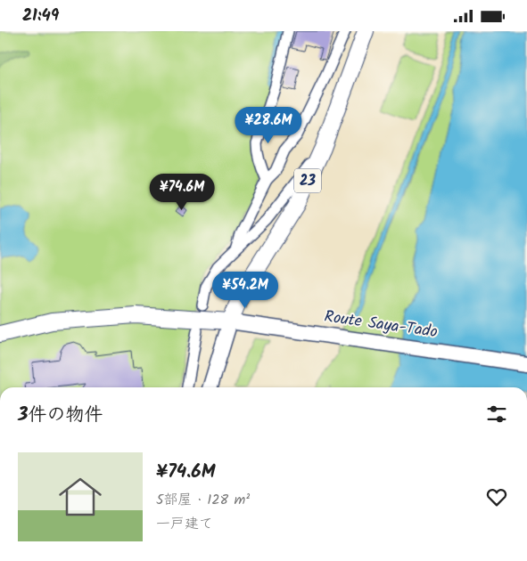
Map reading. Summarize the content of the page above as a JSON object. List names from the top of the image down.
{
  "streets": {
    "main road": ["23", "Route Saya-Tado"]
  },
  "crossings": [
    ["23", "Route Saya-Tado"]
  ],
  "page": {
    "status": "21:49",
    "price": ["¥28.6M", "¥74.6M", "¥54.2M"],
    "heading": "3件の物件",
    "list": [
      {
        "name": "¥74.6M",
        "note": "5部屋 · 128 m² · 一戸建て"
      }
    ]
  }
}
